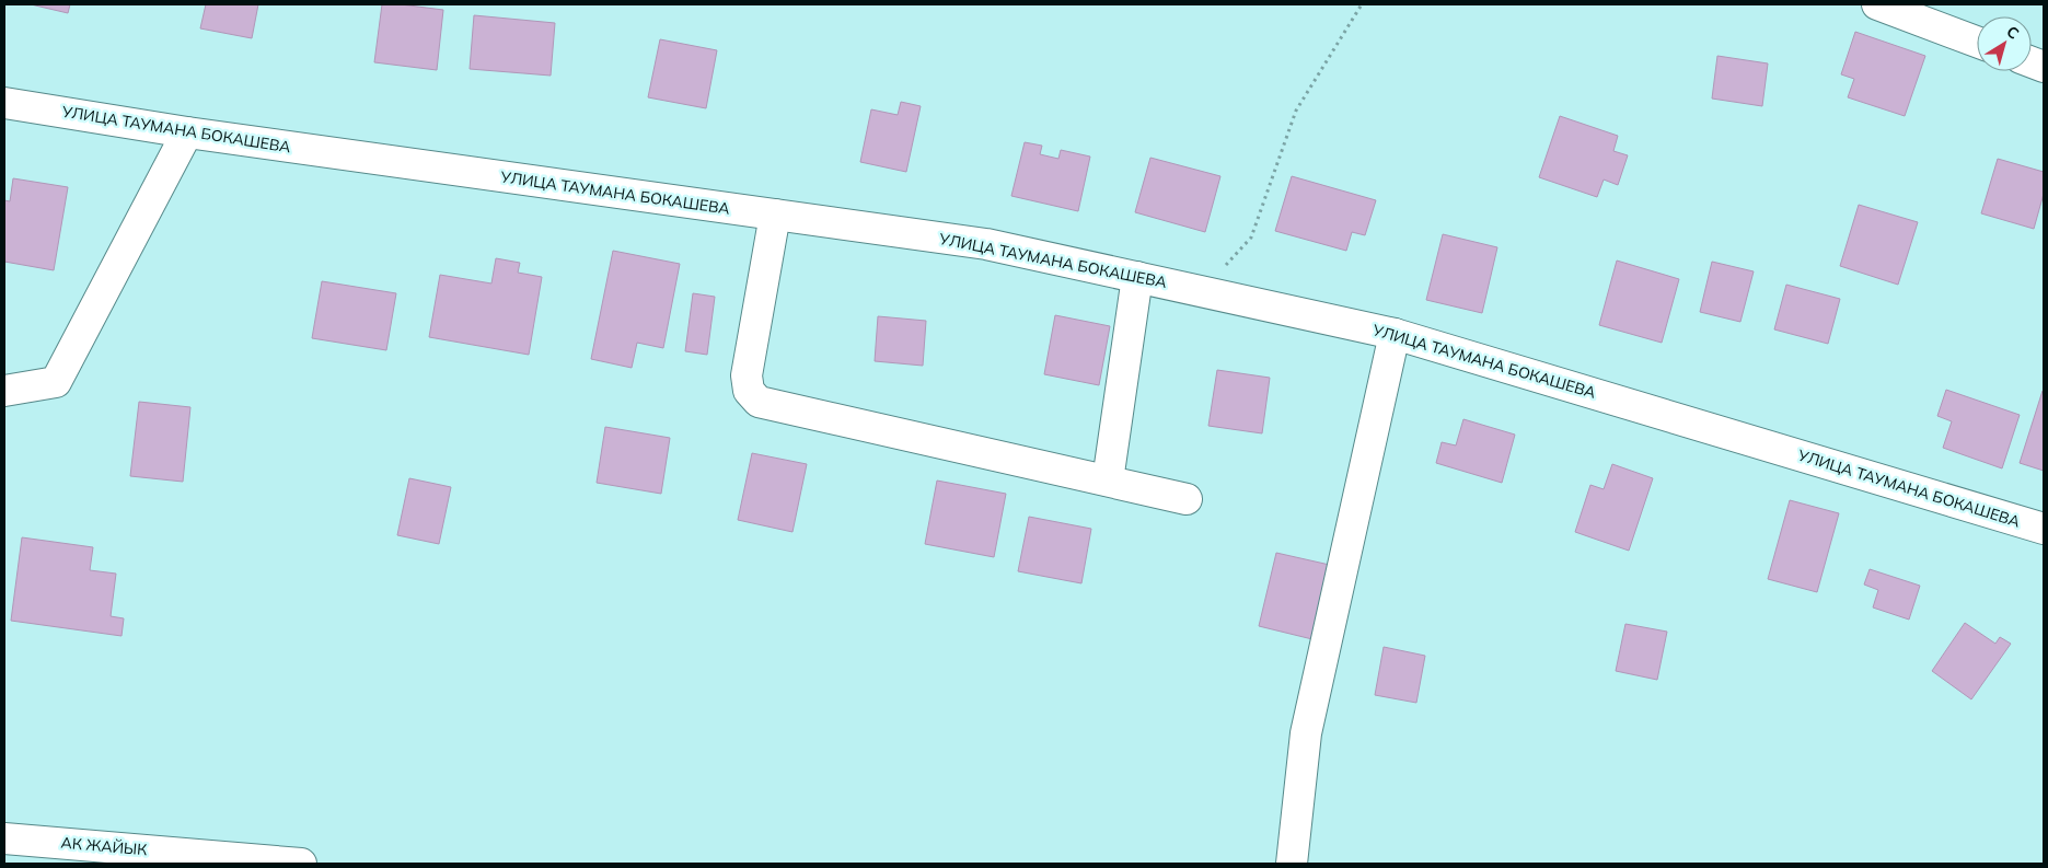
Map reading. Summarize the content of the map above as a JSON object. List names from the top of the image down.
{
  "streets": {
    "street": ["УЛИЦА ТАУМАНА БОКАШЕВА", "АК ЖАЙЫК"]
  },
  "north": "top right"
}
